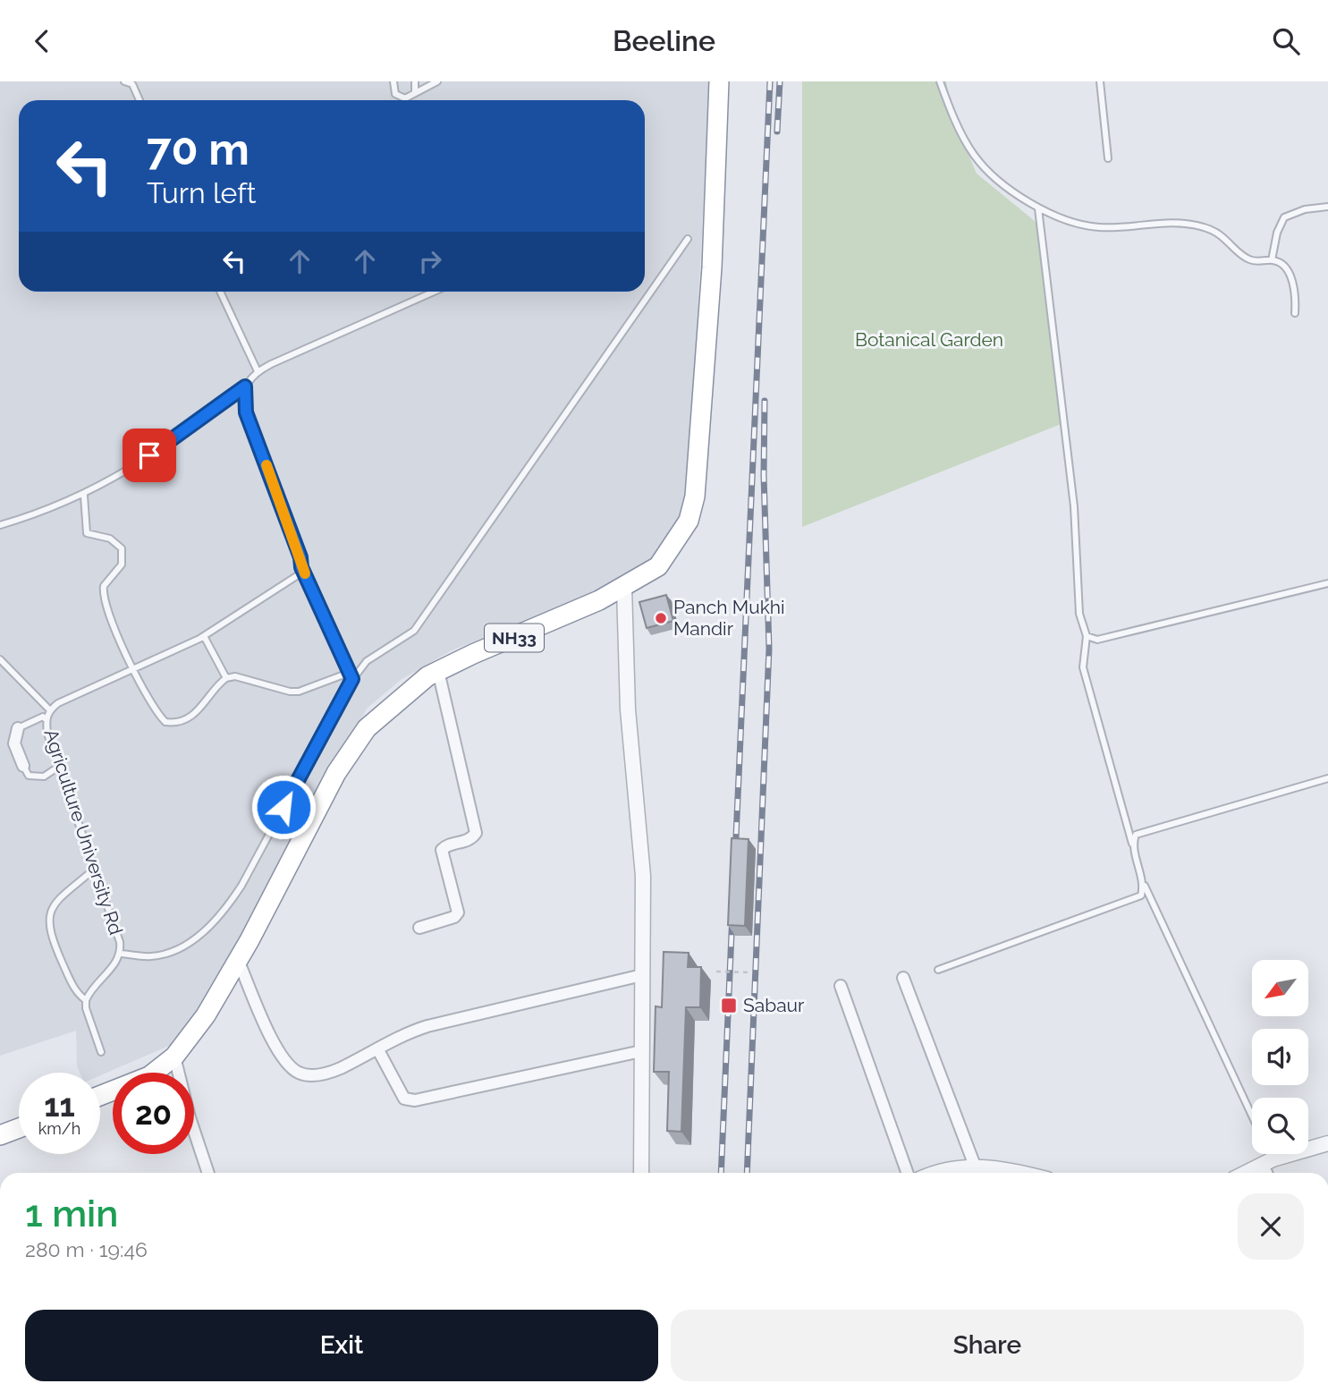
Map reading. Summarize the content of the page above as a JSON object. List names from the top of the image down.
{
  "streets": {
    "highway": ["NH33"],
    "lane": ["Agriculture University Rd"]
  },
  "parks": ["Botanical Garden"],
  "places": {
    "other": ["Panch Mukhi Mandir"],
    "transit": ["Sabaur"]
  },
  "north": "bottom left",
  "page": {
    "header": "Beeline",
    "turn": ["70 m", "Turn left"],
    "speed": "11 km/h",
    "limit": "20",
    "heading": ["1 min", "280 m · 19:46"],
    "buttons": ["Exit", "Share"]
  }
}
